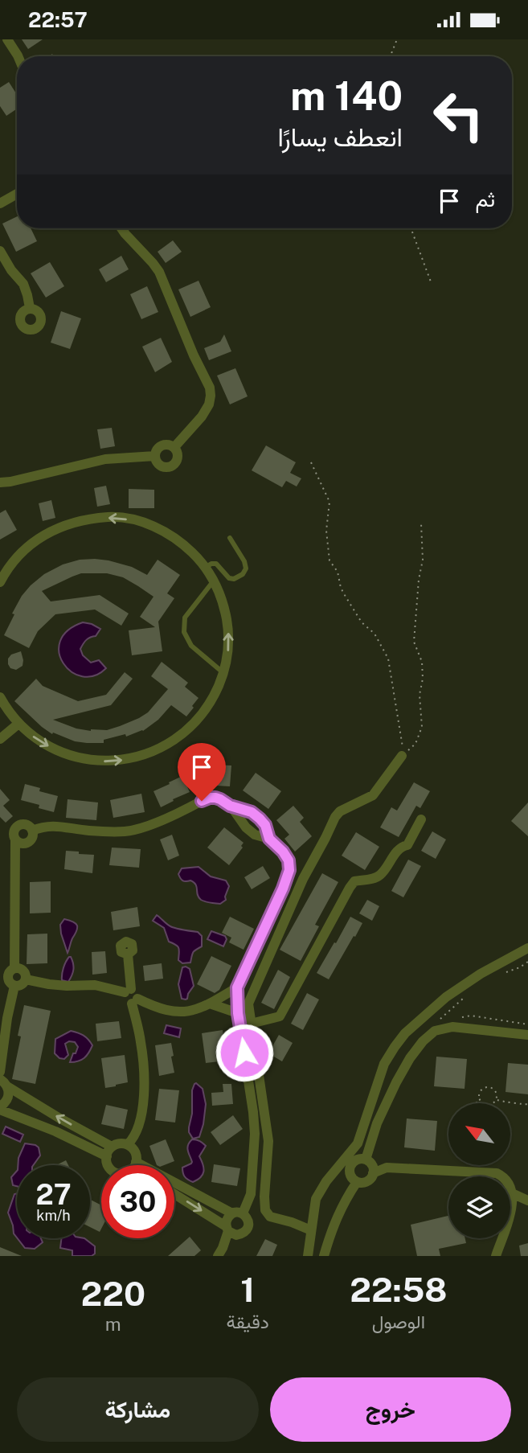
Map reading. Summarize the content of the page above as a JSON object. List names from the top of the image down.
{
  "north": "top left",
  "page": {
    "status": "22:57",
    "turn": ["140 m", "انعطف يسارًا"],
    "then": "ثم",
    "speed": "27 km/h",
    "limit": "30",
    "eta": [
      "22:58",
      "الوصول",
      "1",
      "دقيقة",
      "220",
      "m"
    ],
    "buttons": ["خروج", "مشاركة"]
  }
}
